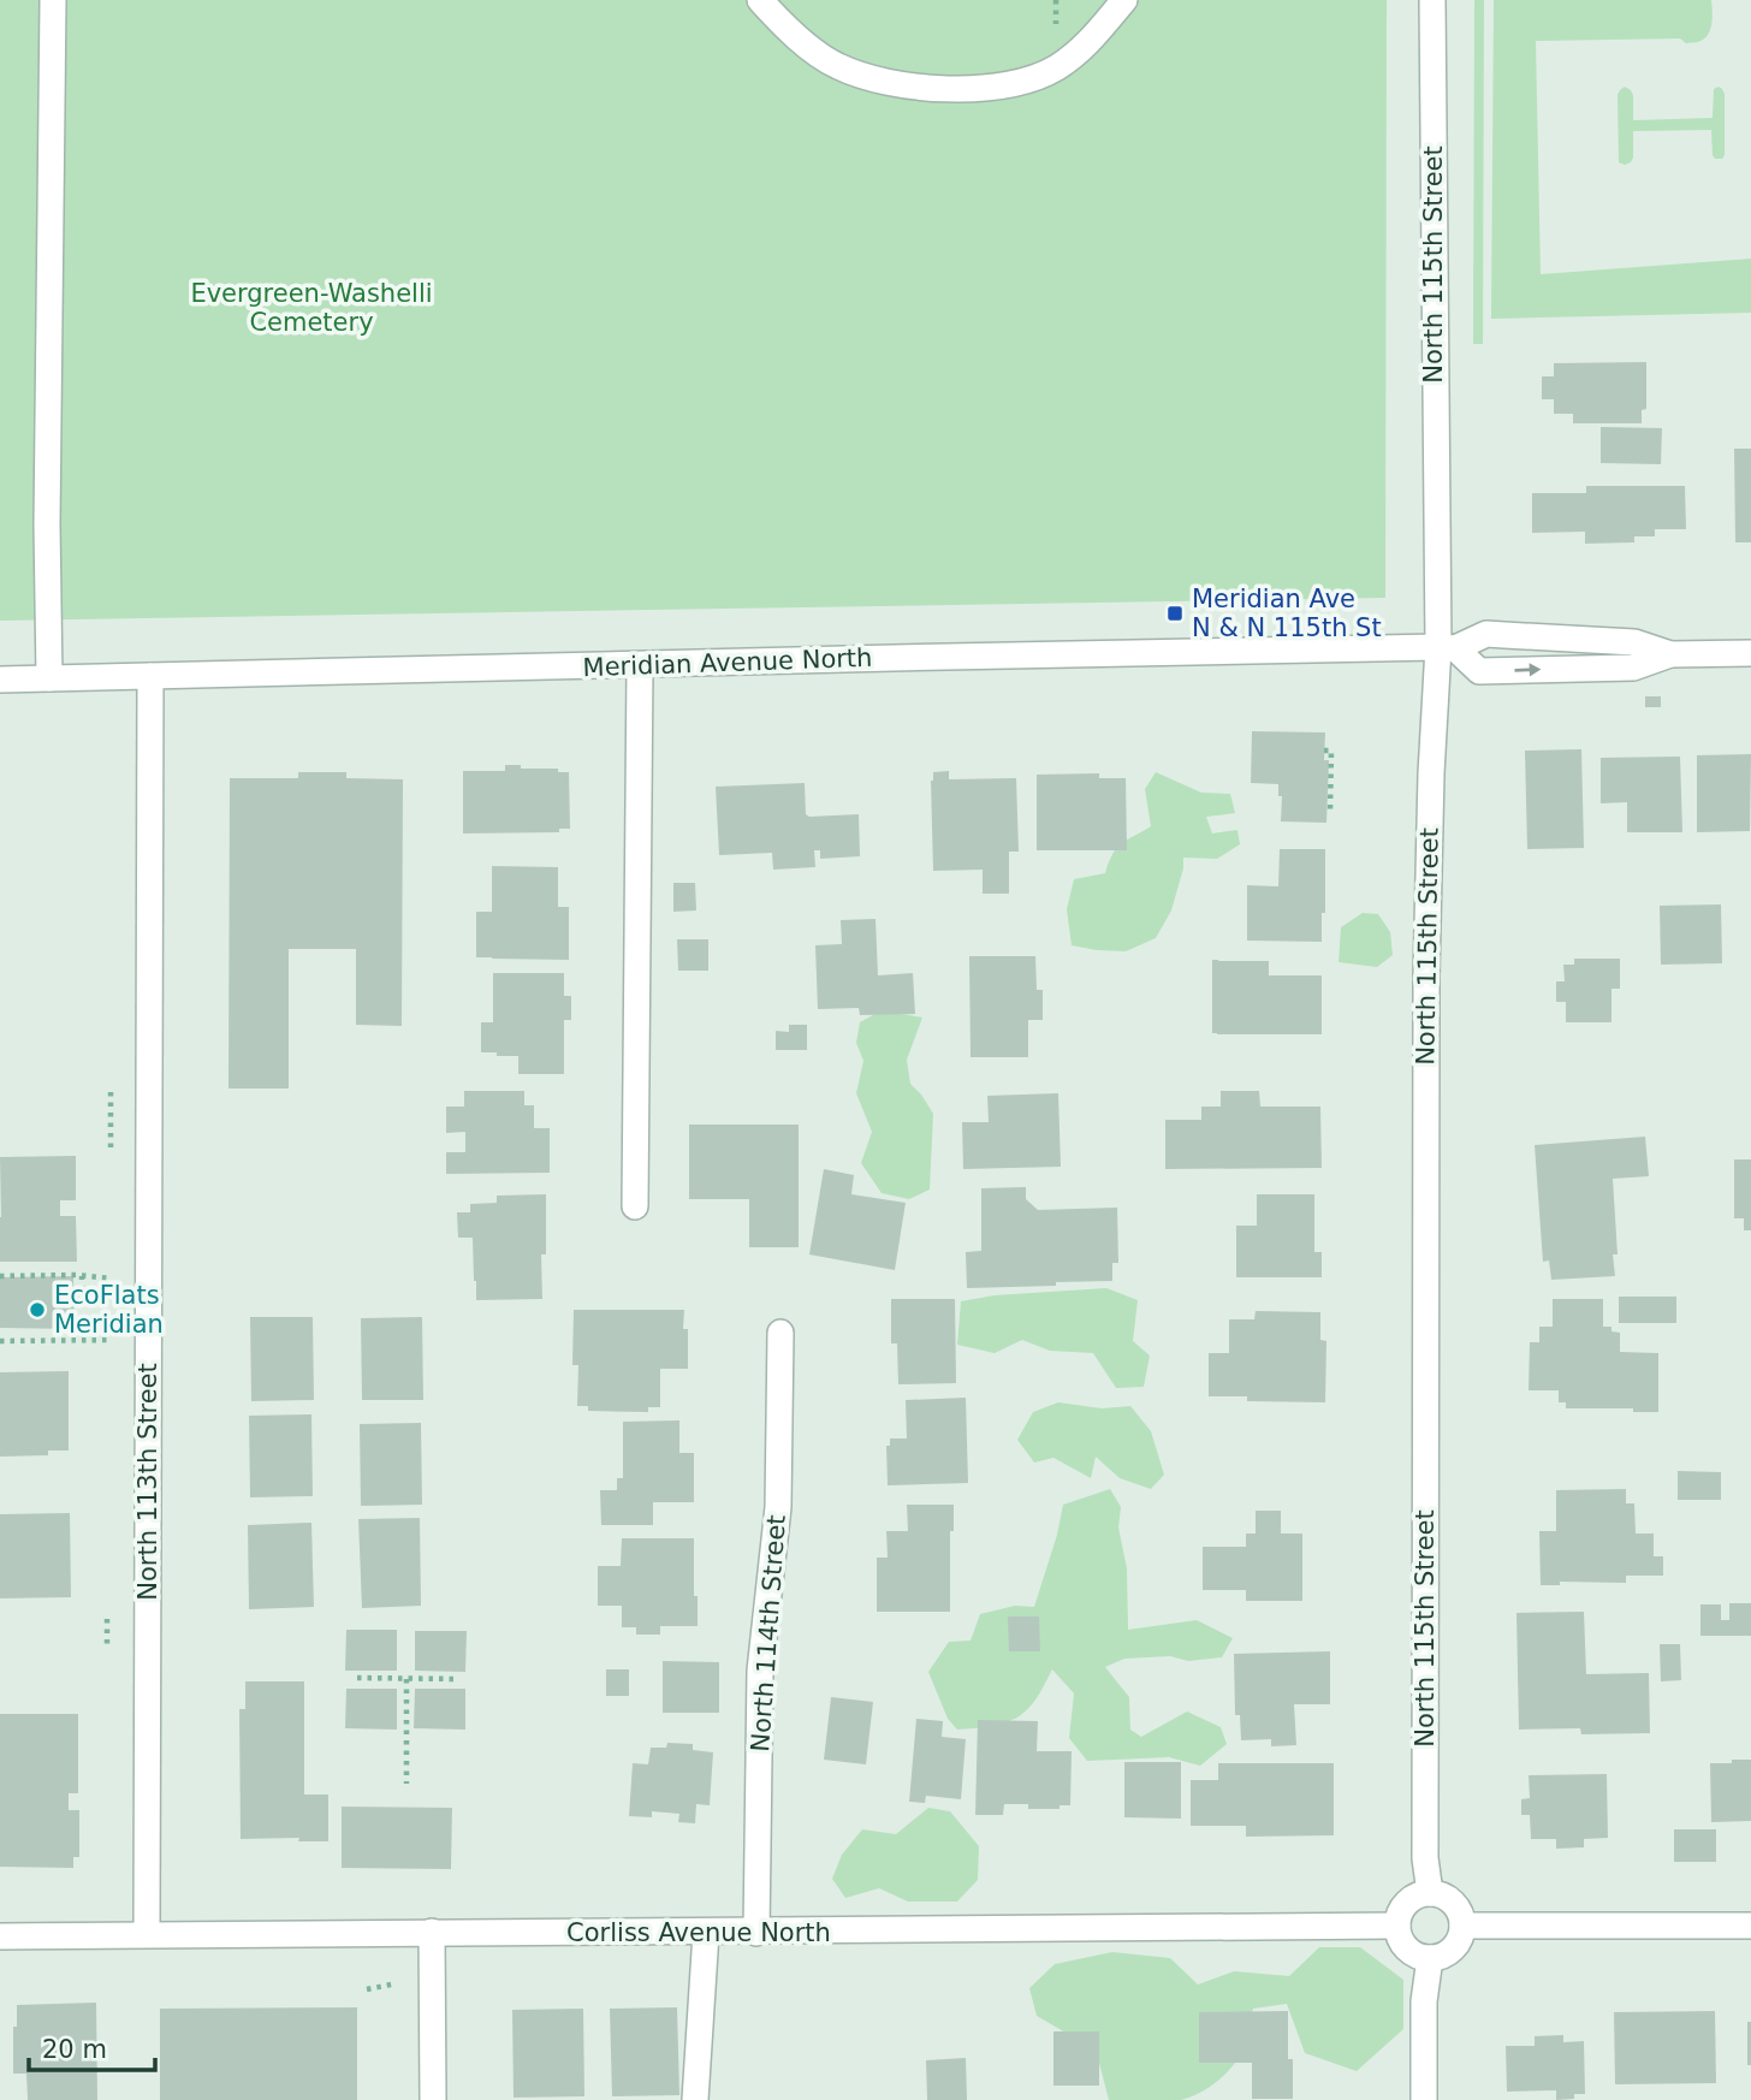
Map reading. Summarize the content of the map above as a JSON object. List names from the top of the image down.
{
  "streets": {
    "street": [
      "North 115th Street",
      "Meridian Avenue North",
      "North 113th Street",
      "North 114th Street",
      "Corliss Avenue North"
    ]
  },
  "crossings": [
    ["North 115th Street", "Meridian Avenue North"],
    ["North 115th Street", "Corliss Avenue North"],
    ["Meridian Avenue North", "North 113th Street"],
    ["North 113th Street", "Corliss Avenue North"],
    ["North 114th Street", "Corliss Avenue North"]
  ],
  "parks": ["Evergreen-Washelli Cemetery"],
  "places": {
    "transit": ["Meridian Ave N & N 115th St"],
    "other": ["EcoFlats Meridian"]
  },
  "scale_bar": "20 m"
}
